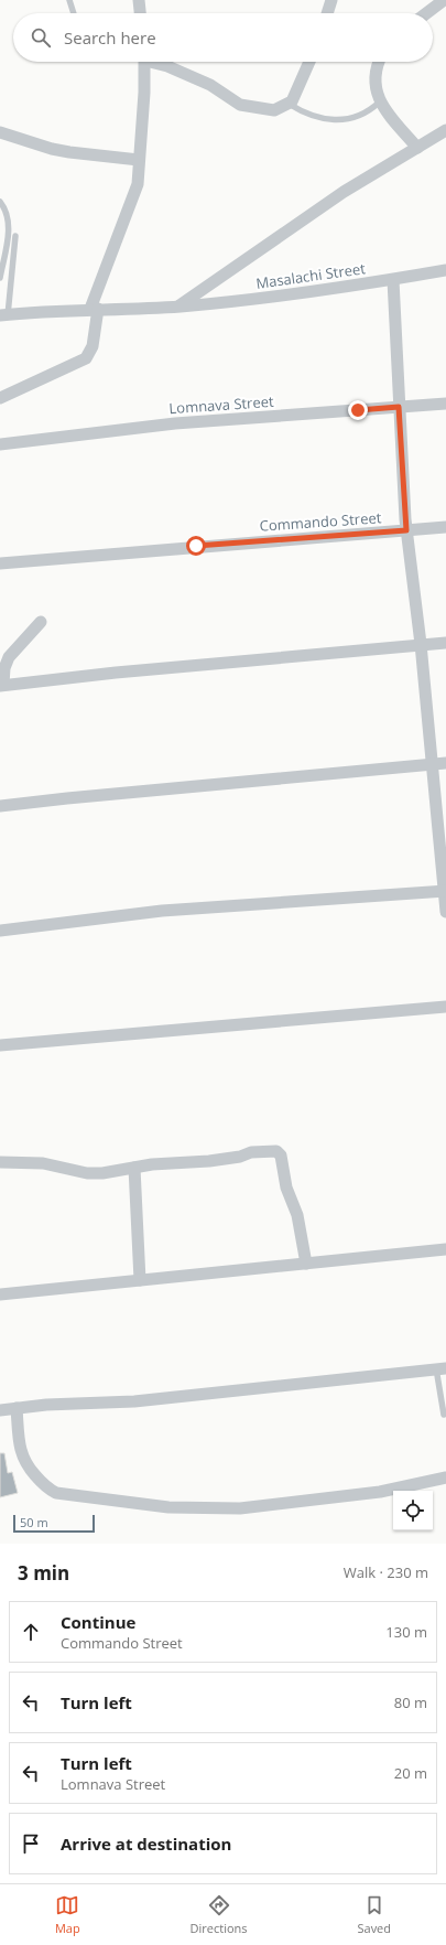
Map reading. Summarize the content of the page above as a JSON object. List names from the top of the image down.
{
  "streets": {
    "street": ["Masalachi Street", "Lomnava Street", "Commando Street"]
  },
  "scale_bar": "50 m",
  "page": {
    "search": "Search here",
    "scale": "50 m",
    "heading": ["3 min", "Walk · 230 m"],
    "list": [
      ["Continue", "Commando Street", "130 m"],
      ["Turn left", "80 m"],
      ["Turn left", "Lomnava Street", "20 m"],
      "Arrive at destination"
    ],
    "nav": ["Map", "Directions", "Saved"]
  }
}
